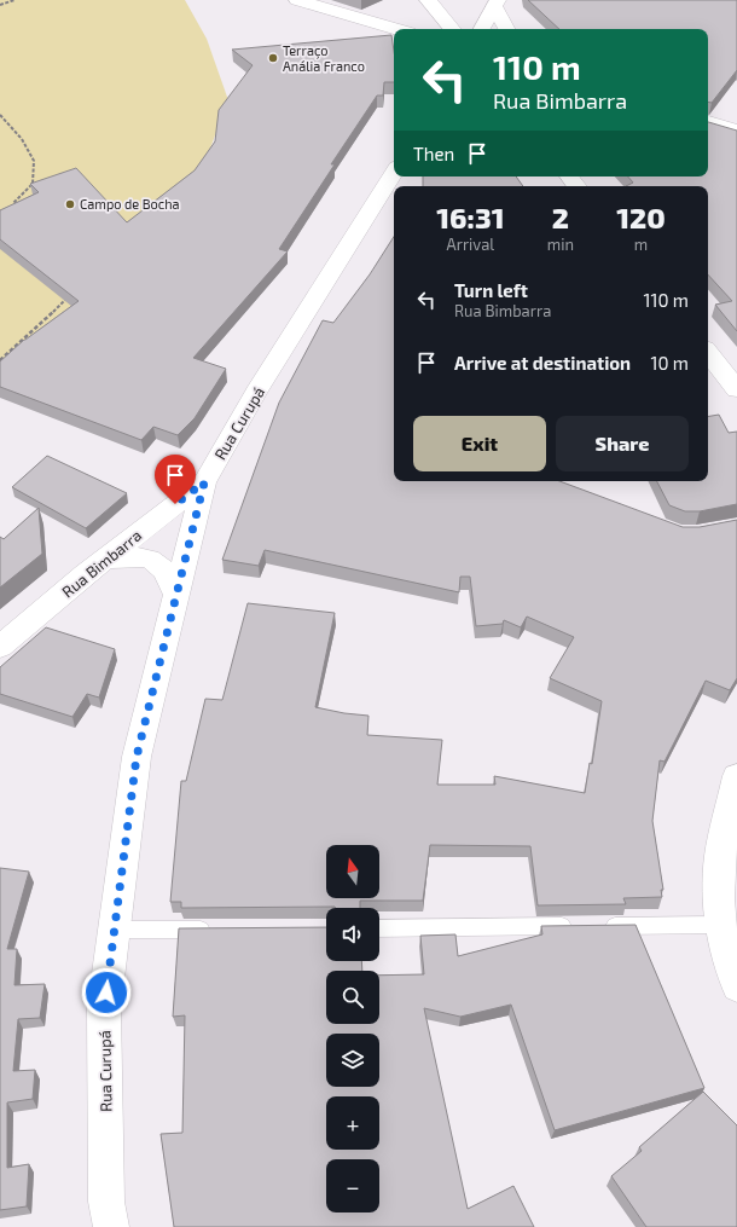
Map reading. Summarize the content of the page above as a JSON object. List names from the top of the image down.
{
  "streets": {
    "street": ["Rua Curupá", "Rua Bimbarra"]
  },
  "crossings": [
    ["Rua Curupá", "Rua Bimbarra"]
  ],
  "places": ["Terraço Anália Franco", "Campo de Bocha"],
  "north": "top",
  "page": {
    "turn": ["110 m", "Rua Bimbarra"],
    "then": "Then",
    "eta": [
      "16:31",
      "Arrival",
      "2",
      "min",
      "120",
      "m"
    ],
    "list": [
      {
        "name": "Turn left",
        "note": "Rua Bimbarra",
        "value": "110 m"
      },
      {
        "name": "Arrive at destination",
        "value": "10 m"
      }
    ],
    "buttons": ["Exit", "Share"],
    "map_buttons": ["+", "−"]
  }
}
